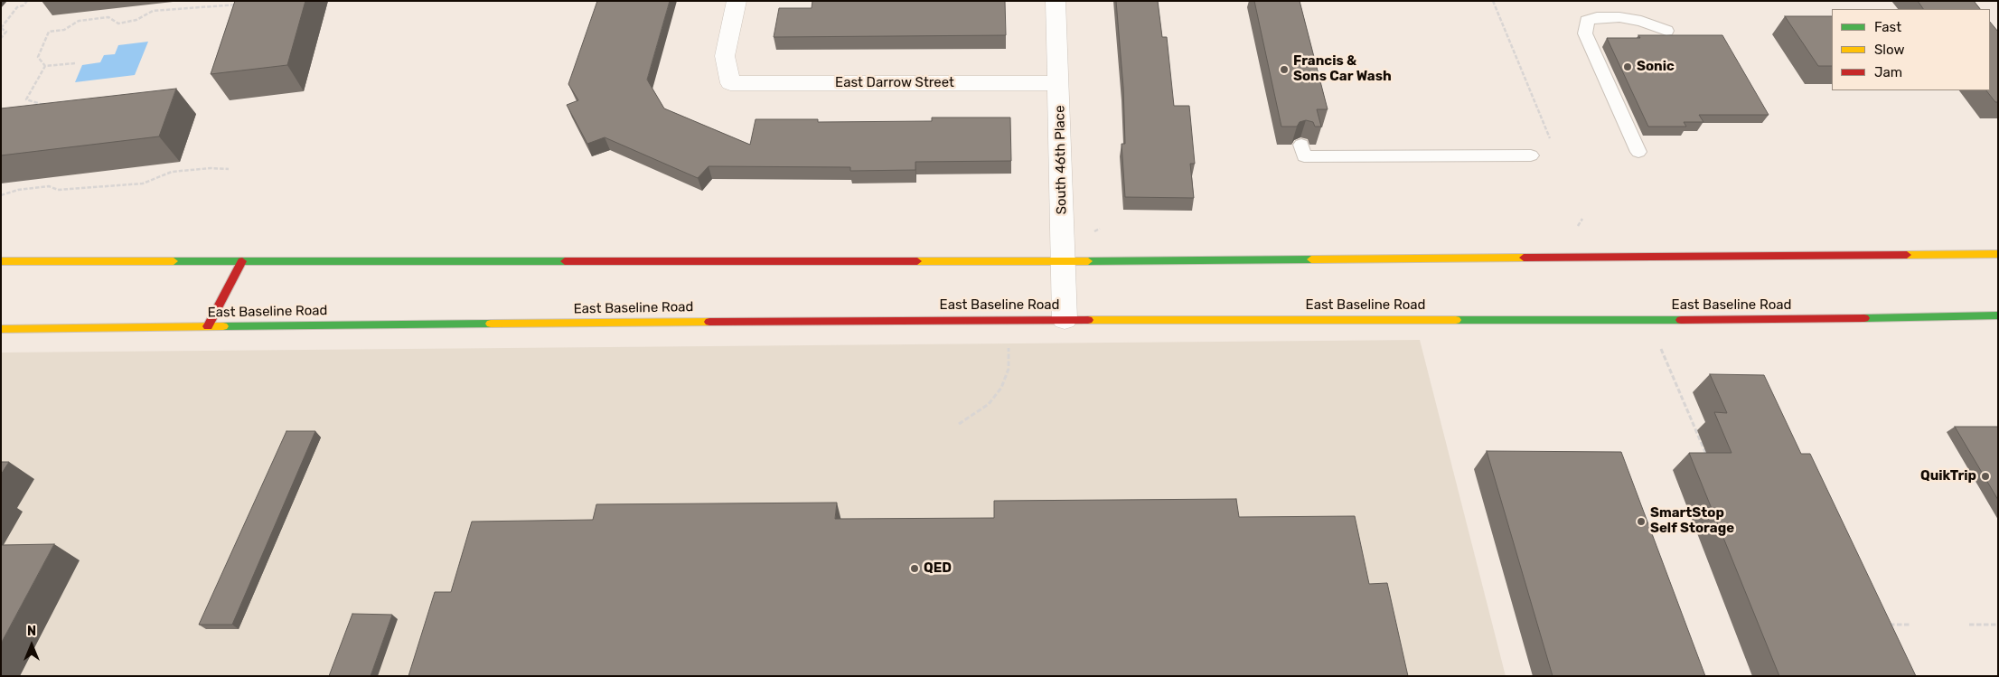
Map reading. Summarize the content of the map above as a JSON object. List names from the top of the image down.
{
  "streets": {
    "main road": ["East Baseline Road"],
    "street": ["East Darrow Street", "South 46th Place"]
  },
  "crossings": [
    ["East Darrow Street", "South 46th Place"],
    ["South 46th Place", "East Baseline Road"]
  ],
  "places": [
    "Sonic",
    "Francis & Sons Car Wash",
    "QuikTrip",
    "SmartStop Self Storage",
    "QED"
  ],
  "legend": ["Fast", "Slow", "Jam"],
  "north": "top"
}
